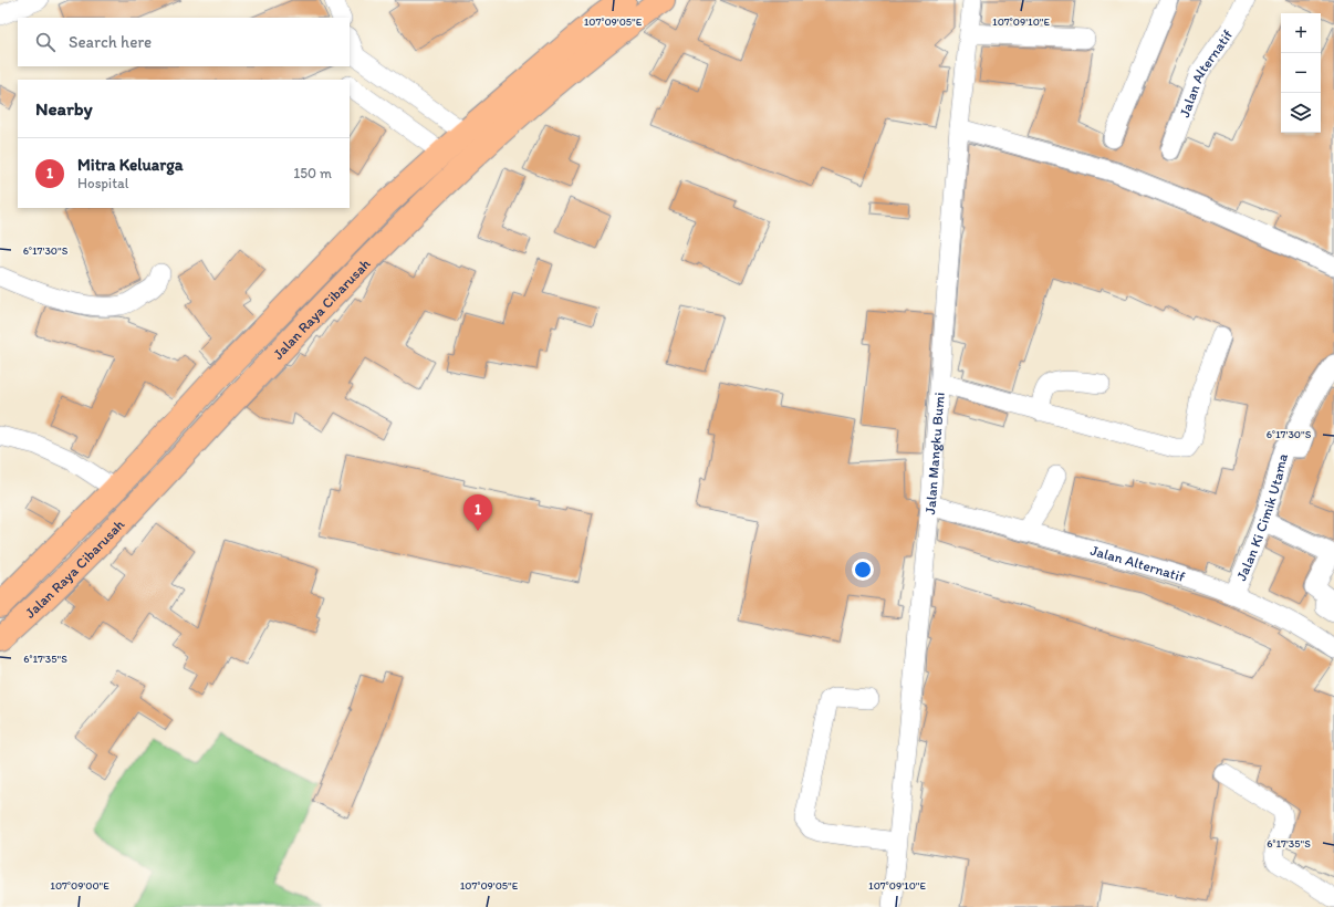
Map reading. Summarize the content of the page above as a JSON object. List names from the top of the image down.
{
  "streets": {
    "main road": ["Jalan Raya Cibarusah"],
    "street": ["Jalan Alternatif", "Jalan Mangku Bumi", "Jalan Ki Cimik Utama"]
  },
  "crossings": [
    ["Jalan Alternatif", "Jalan Mangku Bumi"],
    ["Jalan Alternatif", "Jalan Ki Cimik Utama"]
  ],
  "page": {
    "map_buttons": ["+", "−"],
    "search": "Search here",
    "heading": "Nearby",
    "list": [
      {
        "mark": "1",
        "name": "Mitra Keluarga",
        "note": "Hospital",
        "value": "150 m"
      }
    ],
    "pins": "1"
  },
  "coordinates": [
    "107°09'05\"E",
    "107°09'10\"E",
    "6°17'30\"S",
    "6°17'35\"S",
    "107°09'00\"E"
  ]
}
